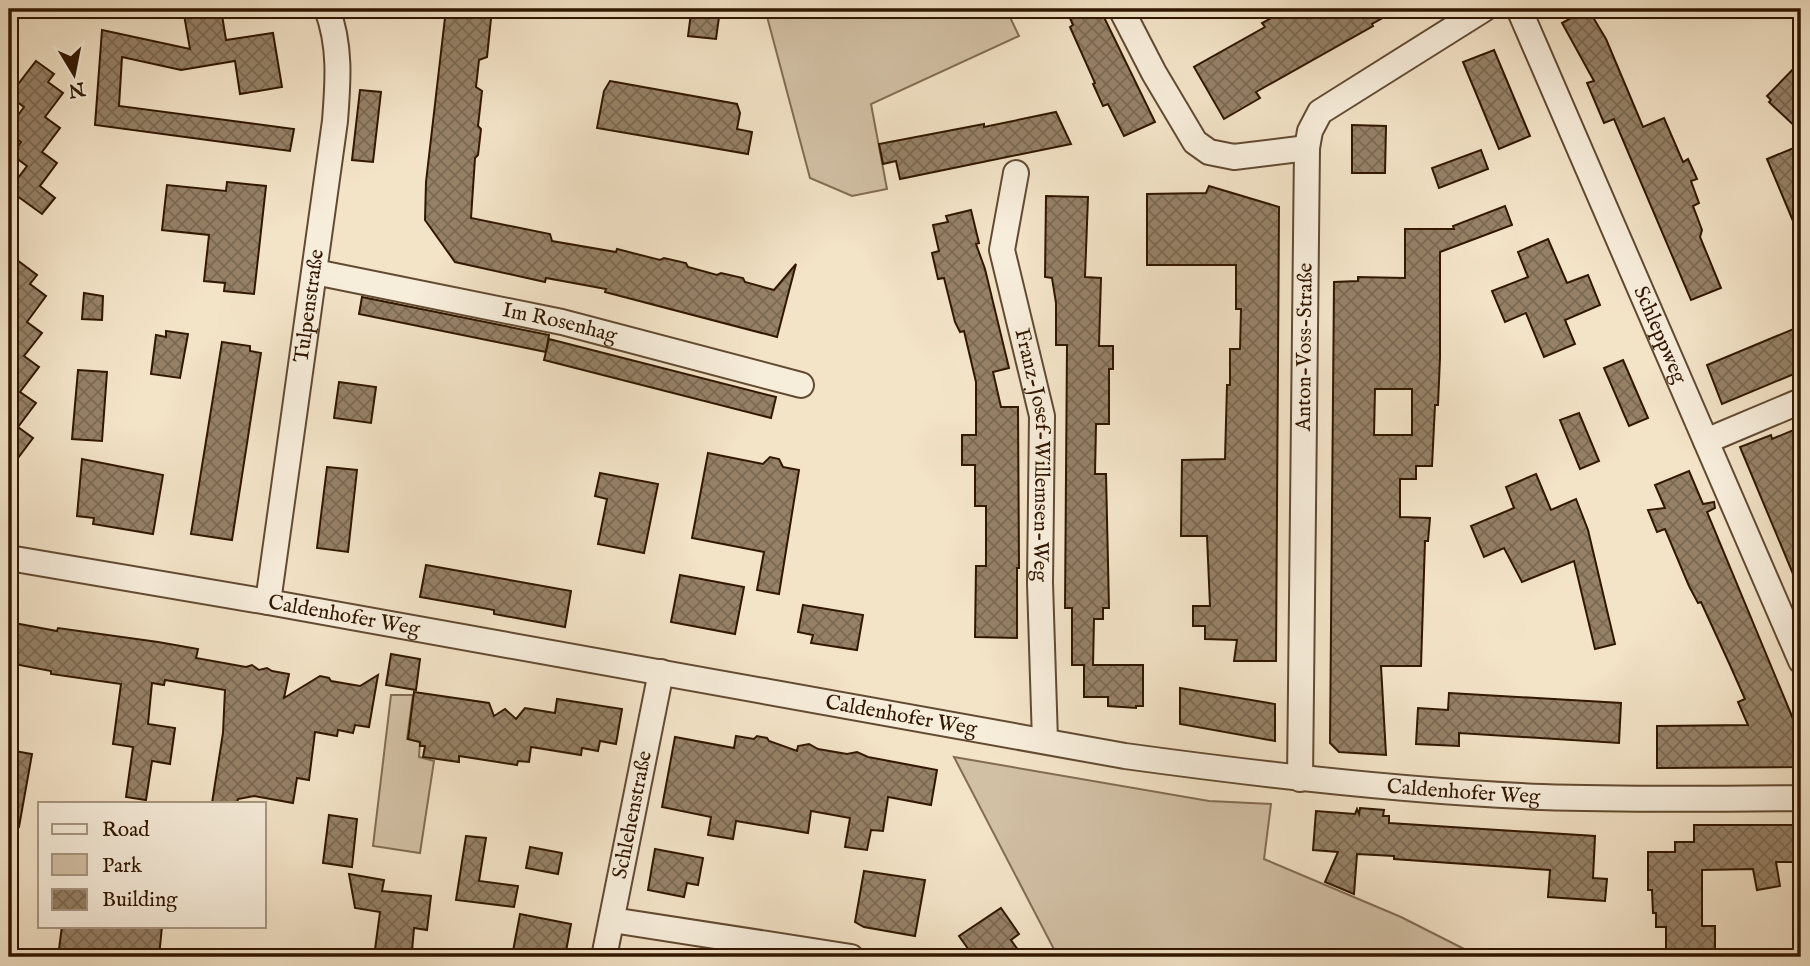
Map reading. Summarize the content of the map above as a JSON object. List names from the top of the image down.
{
  "streets": {
    "street": [
      "Tulpenstraße",
      "Im Rosenhag",
      "Schleppweg",
      "Anton-Voss-Straße",
      "Franz-Josef-Willemsen-Weg",
      "Caldenhofer Weg",
      "Schlehenstraße"
    ]
  },
  "crossings": [
    ["Tulpenstraße", "Im Rosenhag"],
    ["Tulpenstraße", "Caldenhofer Weg"],
    ["Anton-Voss-Straße", "Caldenhofer Weg"],
    ["Franz-Josef-Willemsen-Weg", "Caldenhofer Weg"],
    ["Caldenhofer Weg", "Schlehenstraße"]
  ],
  "legend": ["Road", "Park", "Building"],
  "north": "bottom"
}
